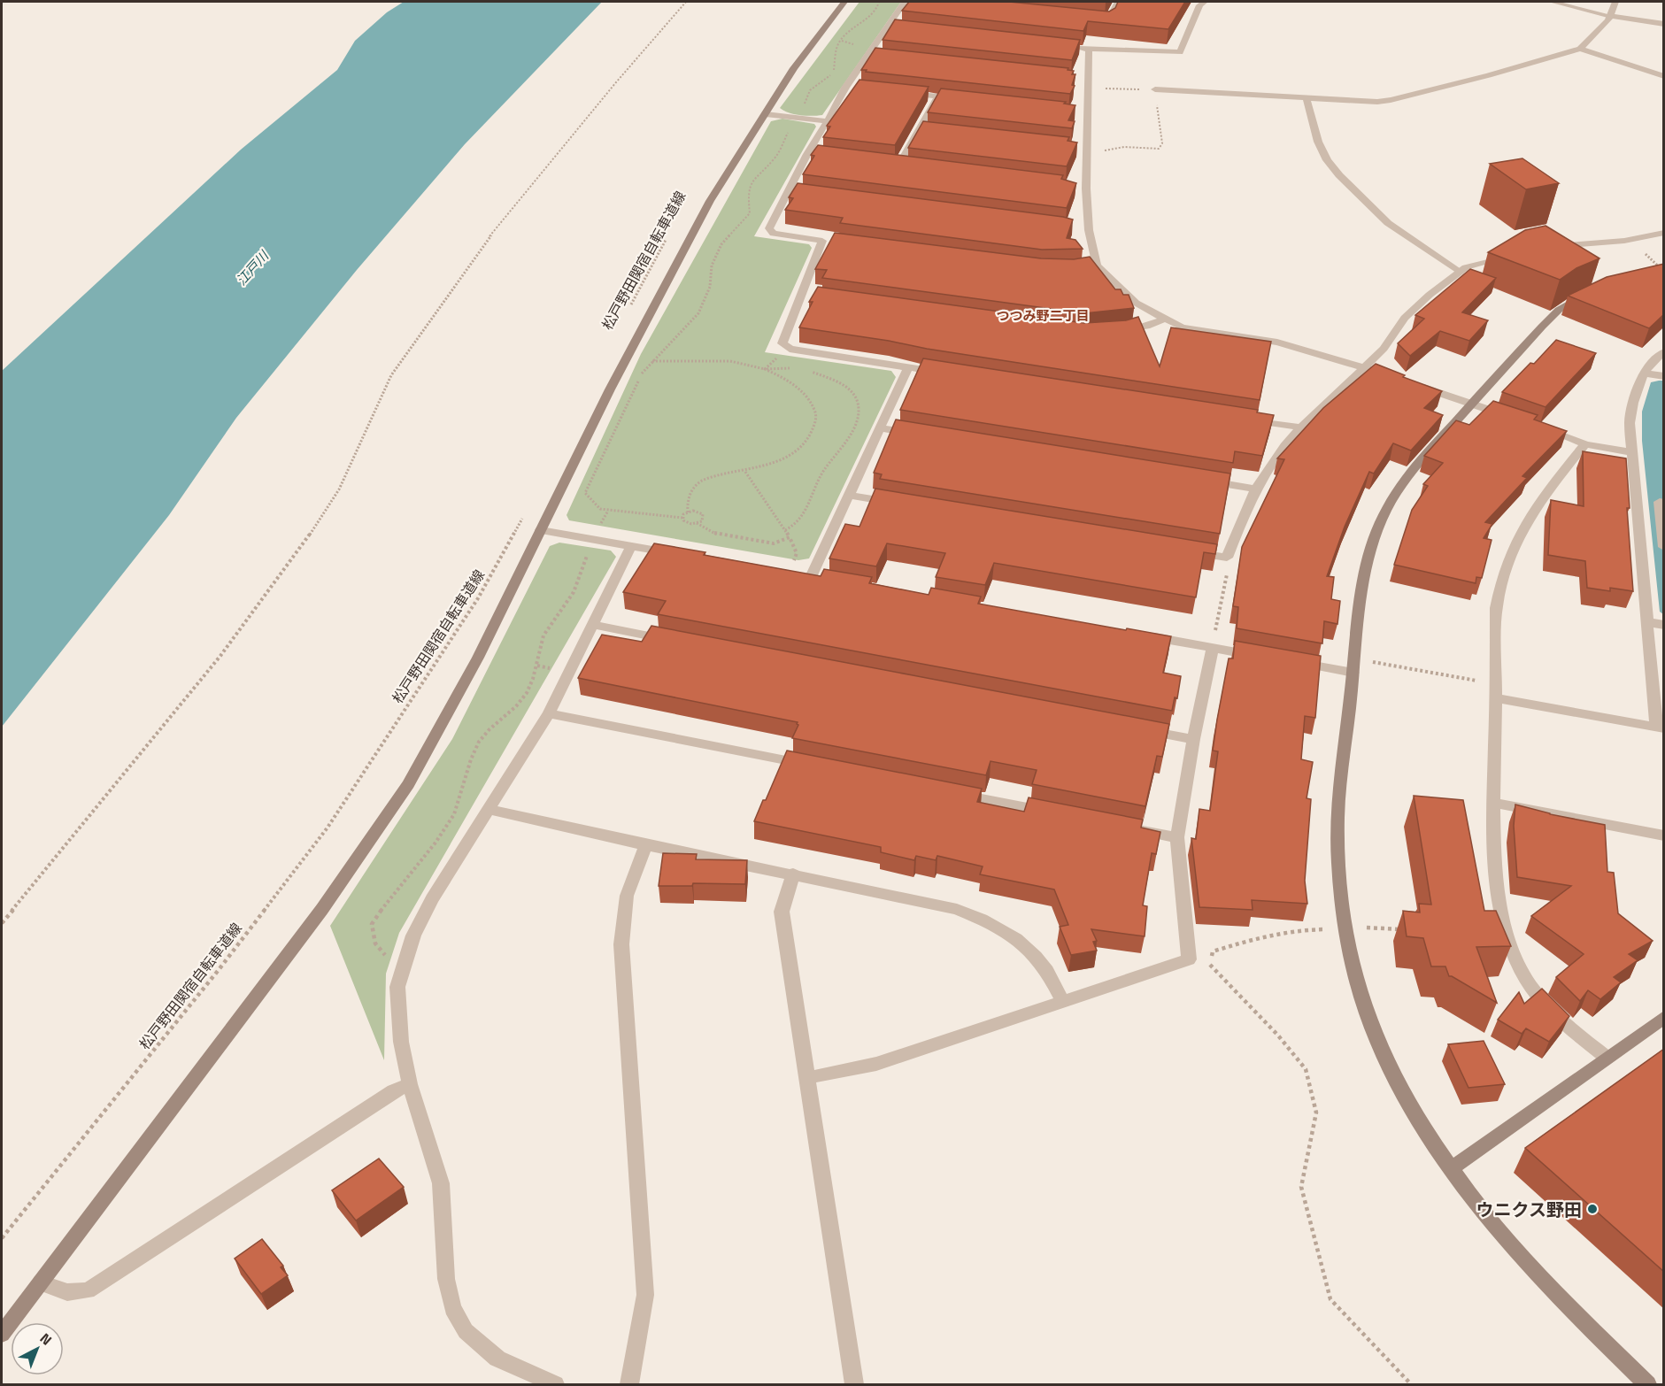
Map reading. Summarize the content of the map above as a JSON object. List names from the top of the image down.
{
  "streets": {
    "path": ["松戸野田関宿自転車道線"]
  },
  "districts": ["つつみ野二丁目"],
  "water": ["江戸川"],
  "places": ["ウニクス野田"],
  "north": "top right"
}
